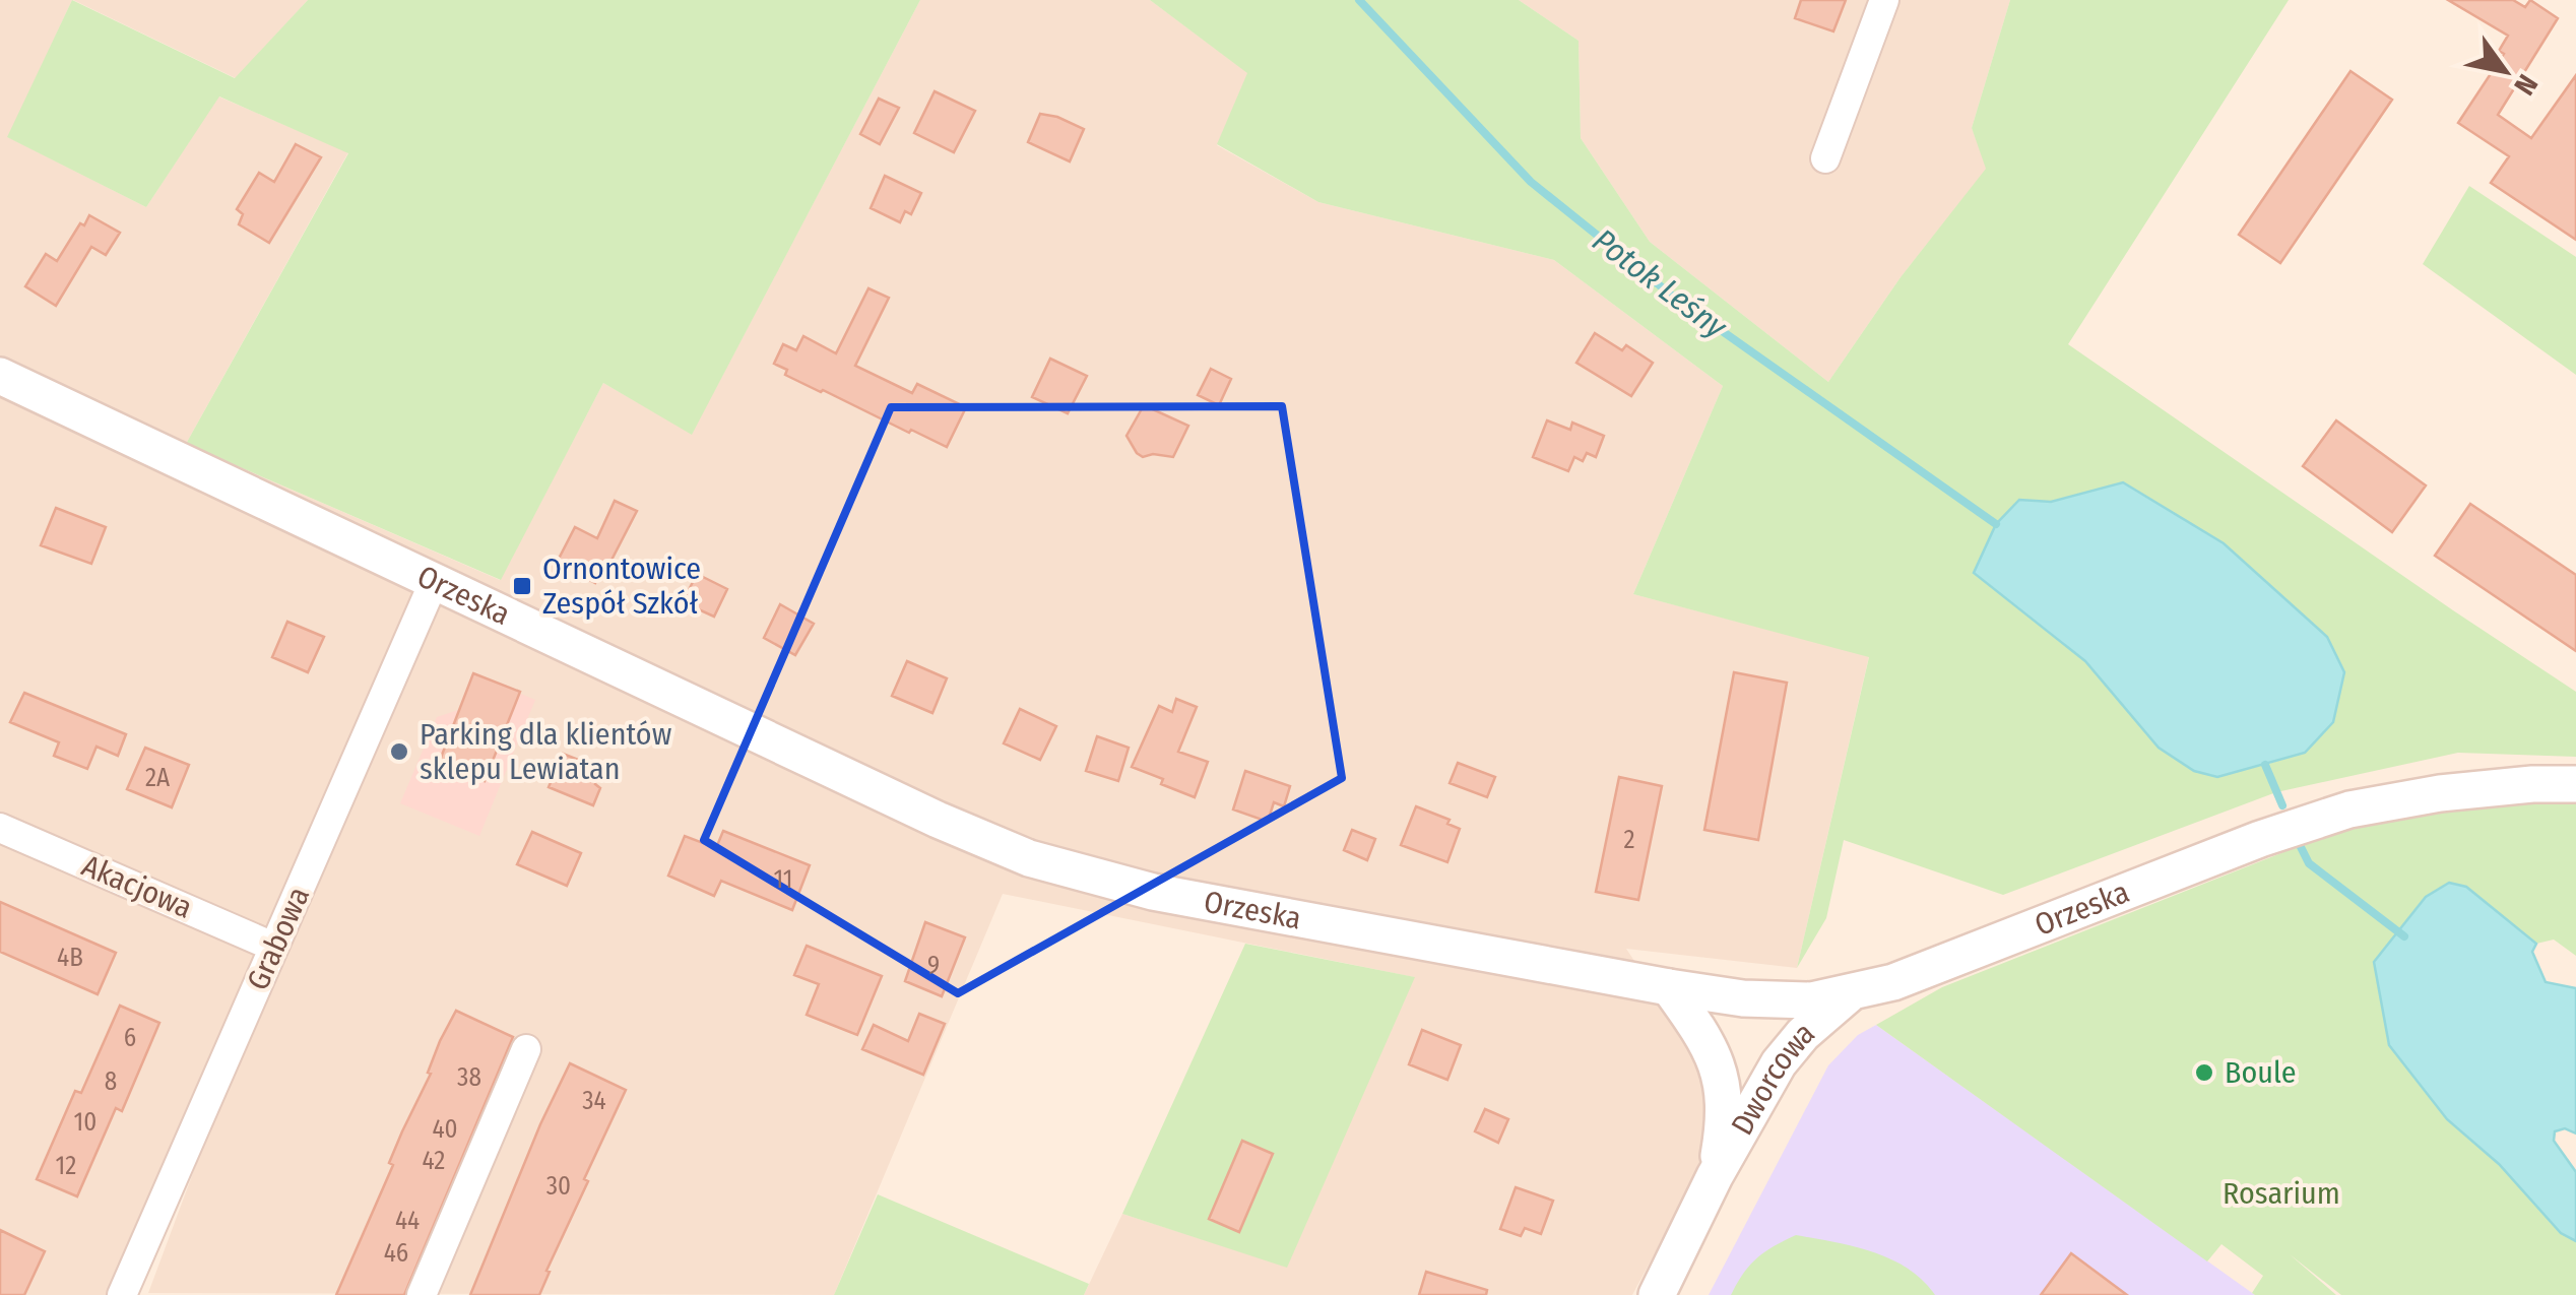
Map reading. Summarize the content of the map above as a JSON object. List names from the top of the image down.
{
  "streets": {
    "street": [
      "Orzeska",
      "Akacjowa",
      "Grabowa",
      "Dworcowa"
    ]
  },
  "crossings": [
    ["Orzeska", "Grabowa"],
    ["Orzeska", "Dworcowa"],
    ["Akacjowa", "Grabowa"]
  ],
  "water": ["Potok Leśny"],
  "parks": ["Rosarium"],
  "places": {
    "transit": ["Ornontowice Zespół Szkół"],
    "other": ["Parking dla klientów sklepu Lewiatan", "Boule"]
  },
  "house_numbers": [
    "2A",
    "2",
    "11",
    "4B",
    "9",
    "6",
    "38",
    "8",
    "34",
    "10",
    "40",
    "42",
    "12",
    "30",
    "44",
    "46"
  ],
  "north": "bottom right"
}
